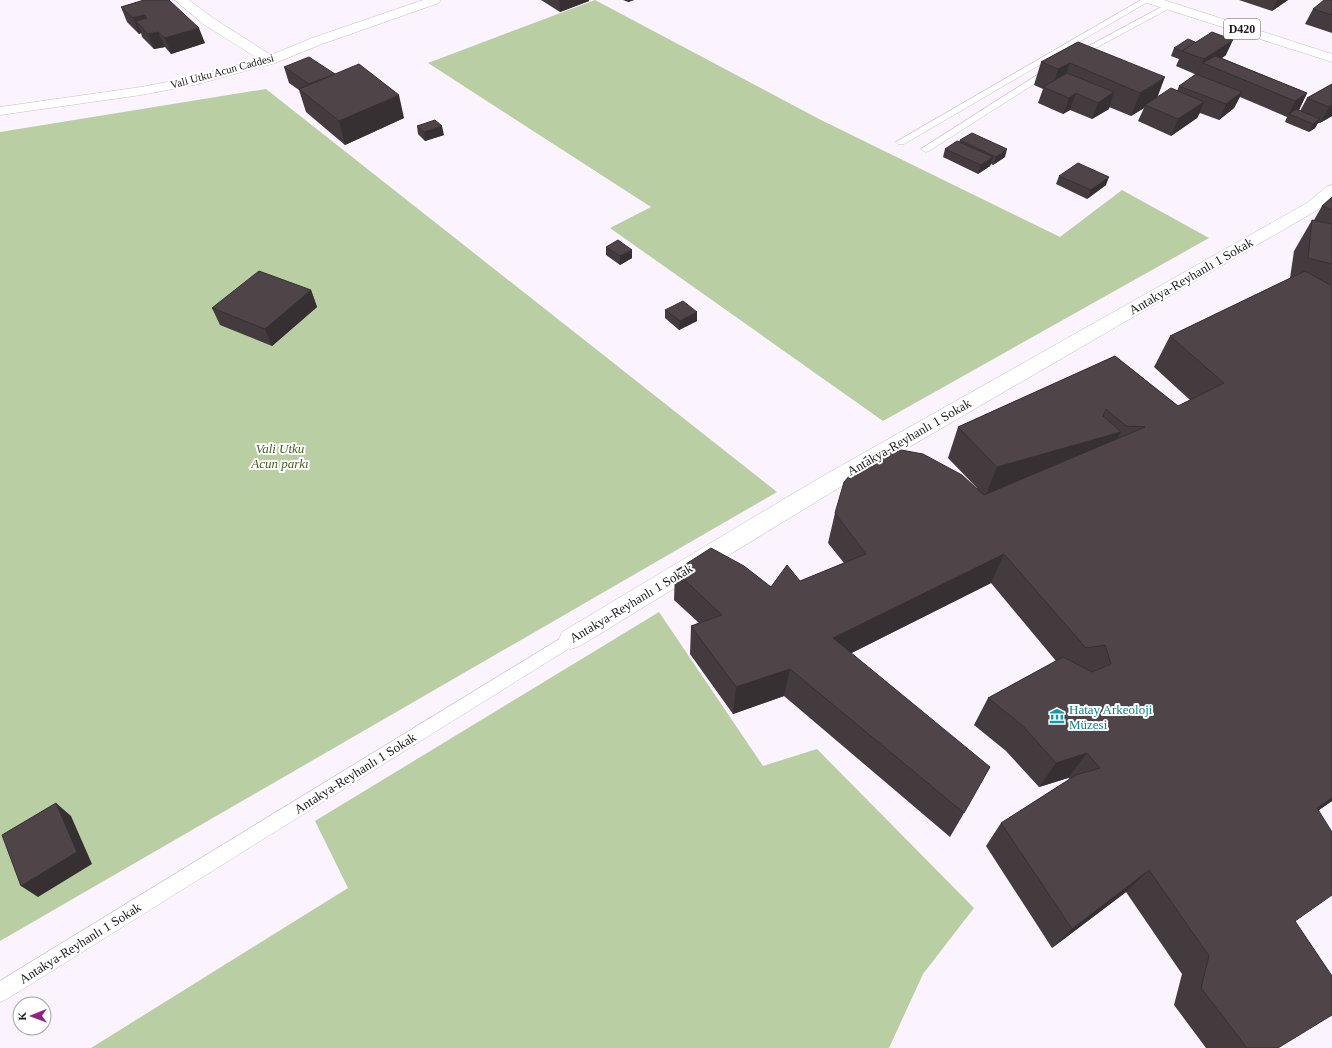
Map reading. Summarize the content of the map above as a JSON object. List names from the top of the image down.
{
  "streets": {
    "street": ["D420", "Vali Utku Acun Caddesi", "Antakya-Reyhanlı 1 Sokak"]
  },
  "parks": ["Vali Utku Acun parkı"],
  "places": {
    "museum": ["Hatay Arkeoloji Müzesi"]
  },
  "north": "left"
}
